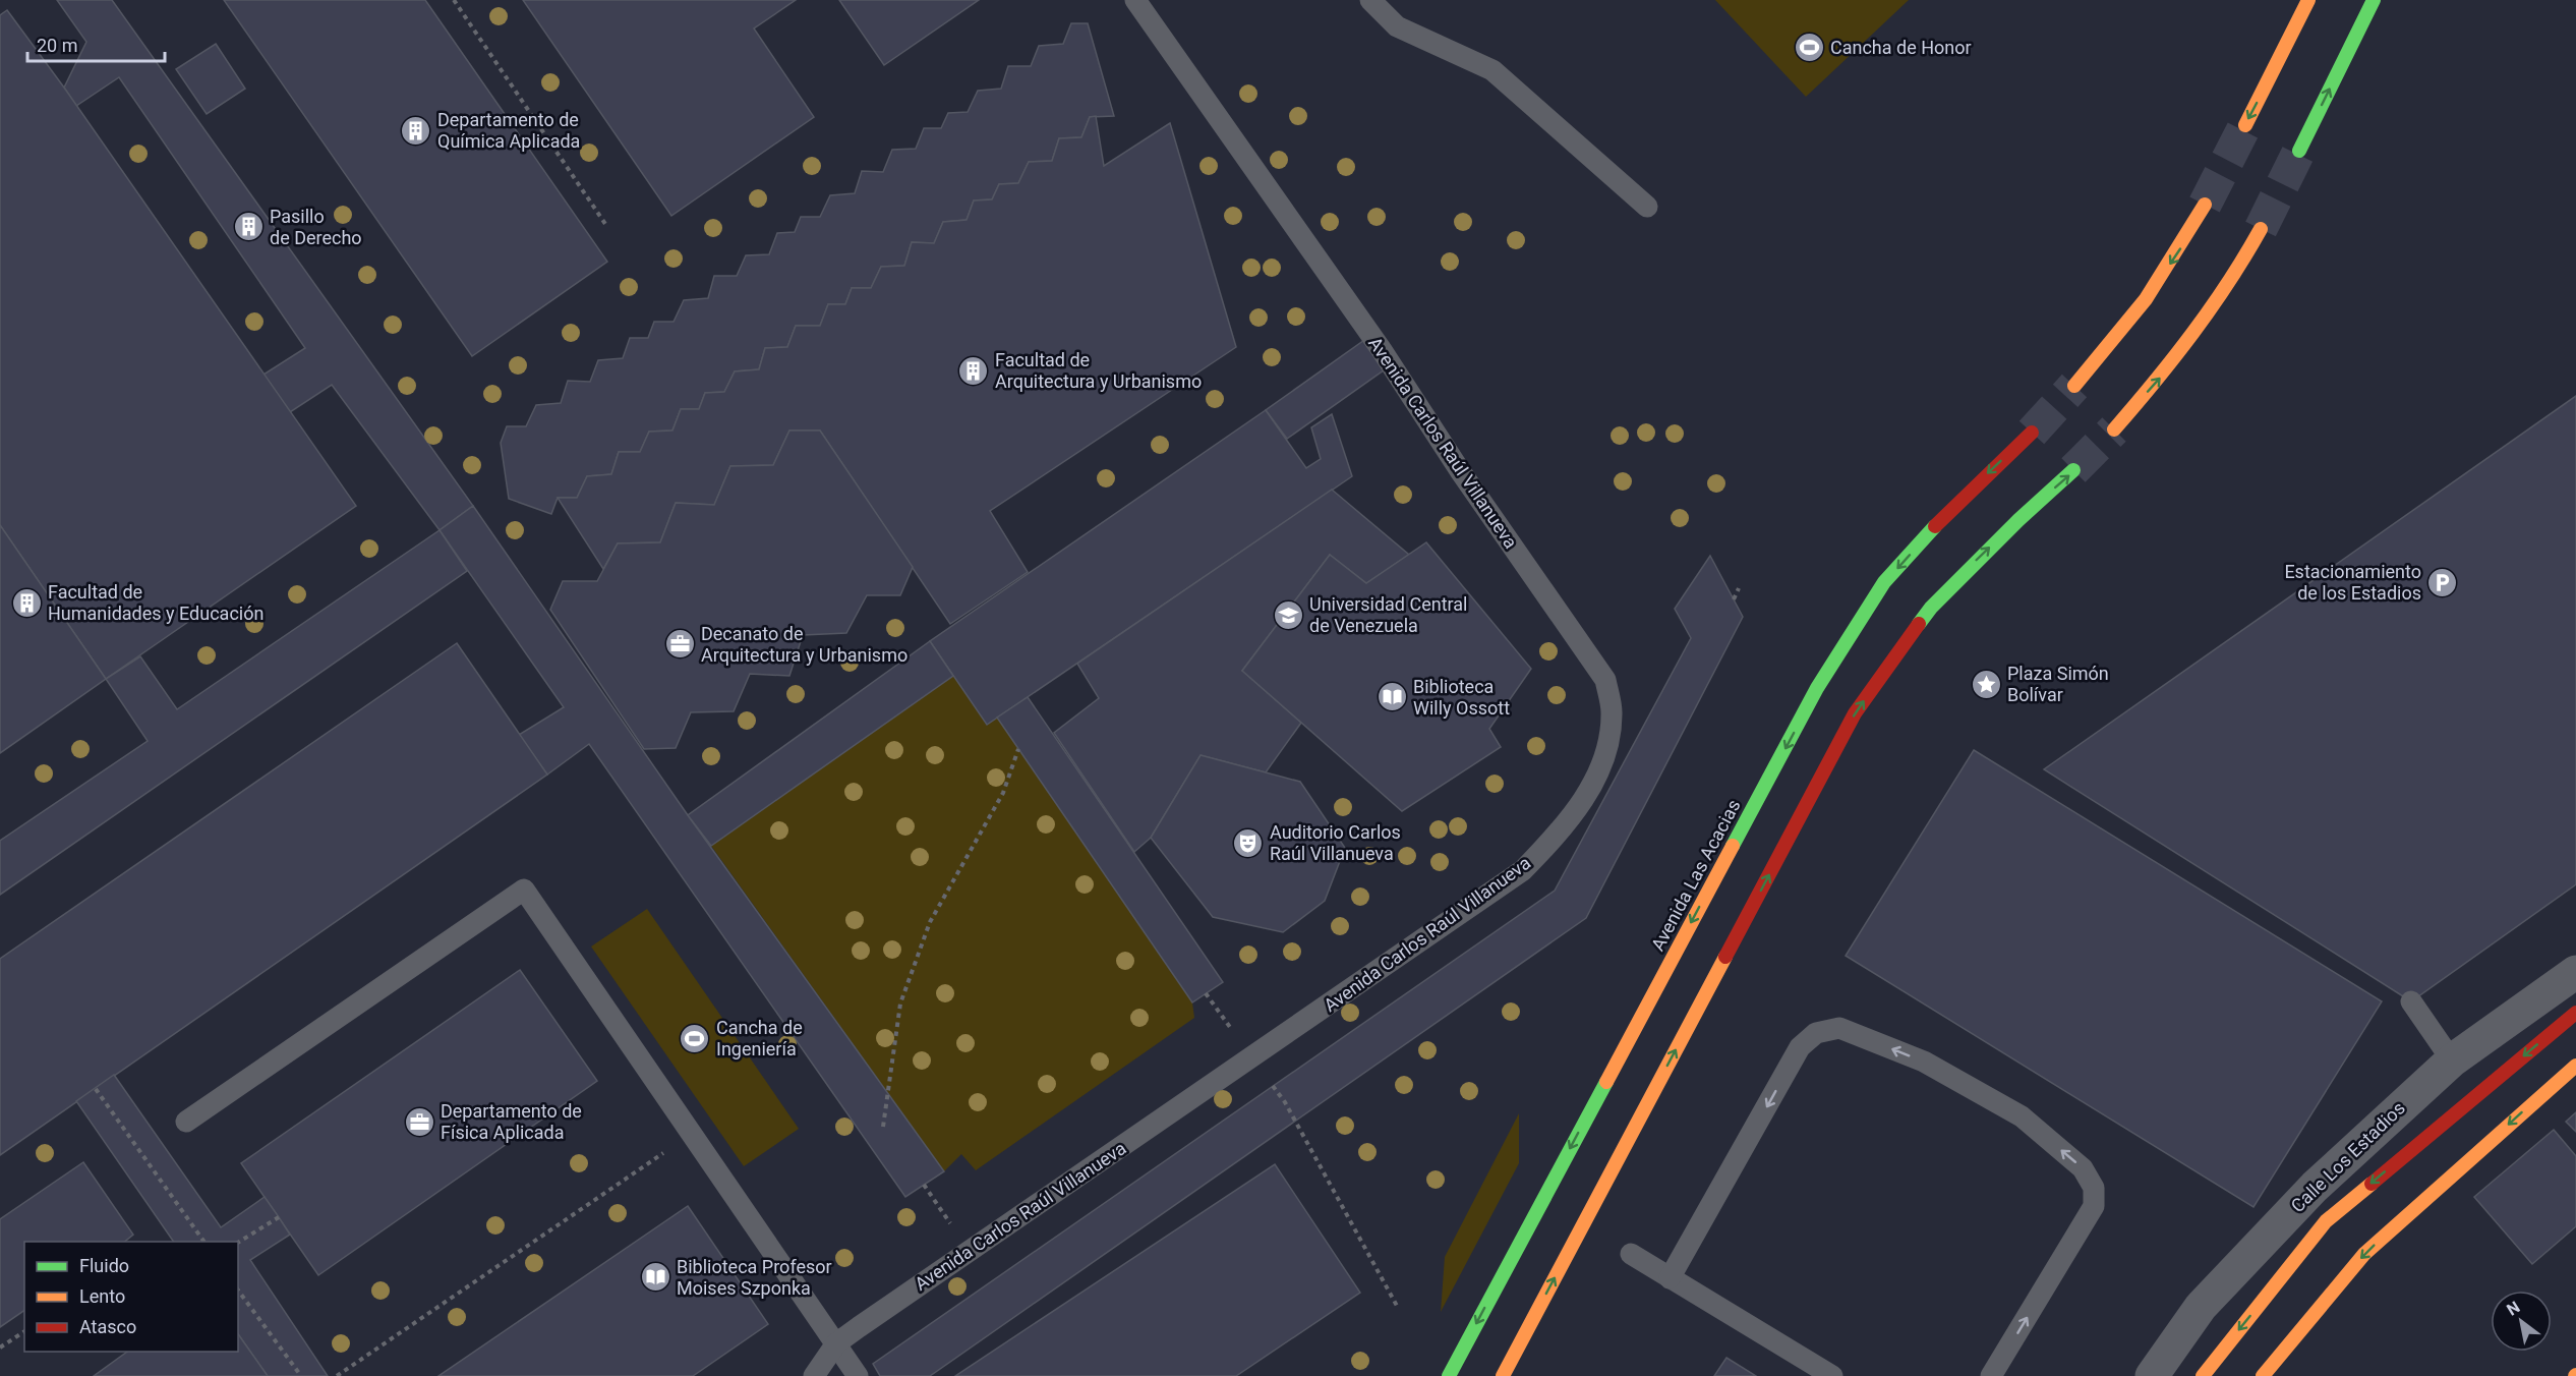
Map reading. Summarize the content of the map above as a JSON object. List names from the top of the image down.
{
  "streets": {
    "main road": ["Avenida Las Acacias"],
    "street": ["Calle Los Estadios"],
    "lane": ["Avenida Carlos Raúl Villanueva"]
  },
  "places": {
    "sports": ["Cancha de Honor", "Cancha de Ingeniería"],
    "building": [
      "Departamento de Química Aplicada",
      "Pasillo de Derecho",
      "Facultad de Arquitectura y Urbanismo",
      "Facultad de Humanidades y Educación"
    ],
    "parking": ["Estacionamiento de los Estadios"],
    "school or university": ["Universidad Central de Venezuela"],
    "office": ["Decanato de Arquitectura y Urbanismo", "Departamento de Física Aplicada"],
    "place": ["Plaza Simón Bolívar"],
    "library": ["Biblioteca Willy Ossott", "Biblioteca Profesor Moises Szponka"],
    "theatre": ["Auditorio Carlos Raúl Villanueva"]
  },
  "legend": ["Fluido", "Lento", "Atasco"],
  "scale_bar": "20 m",
  "north": "top left"
}
